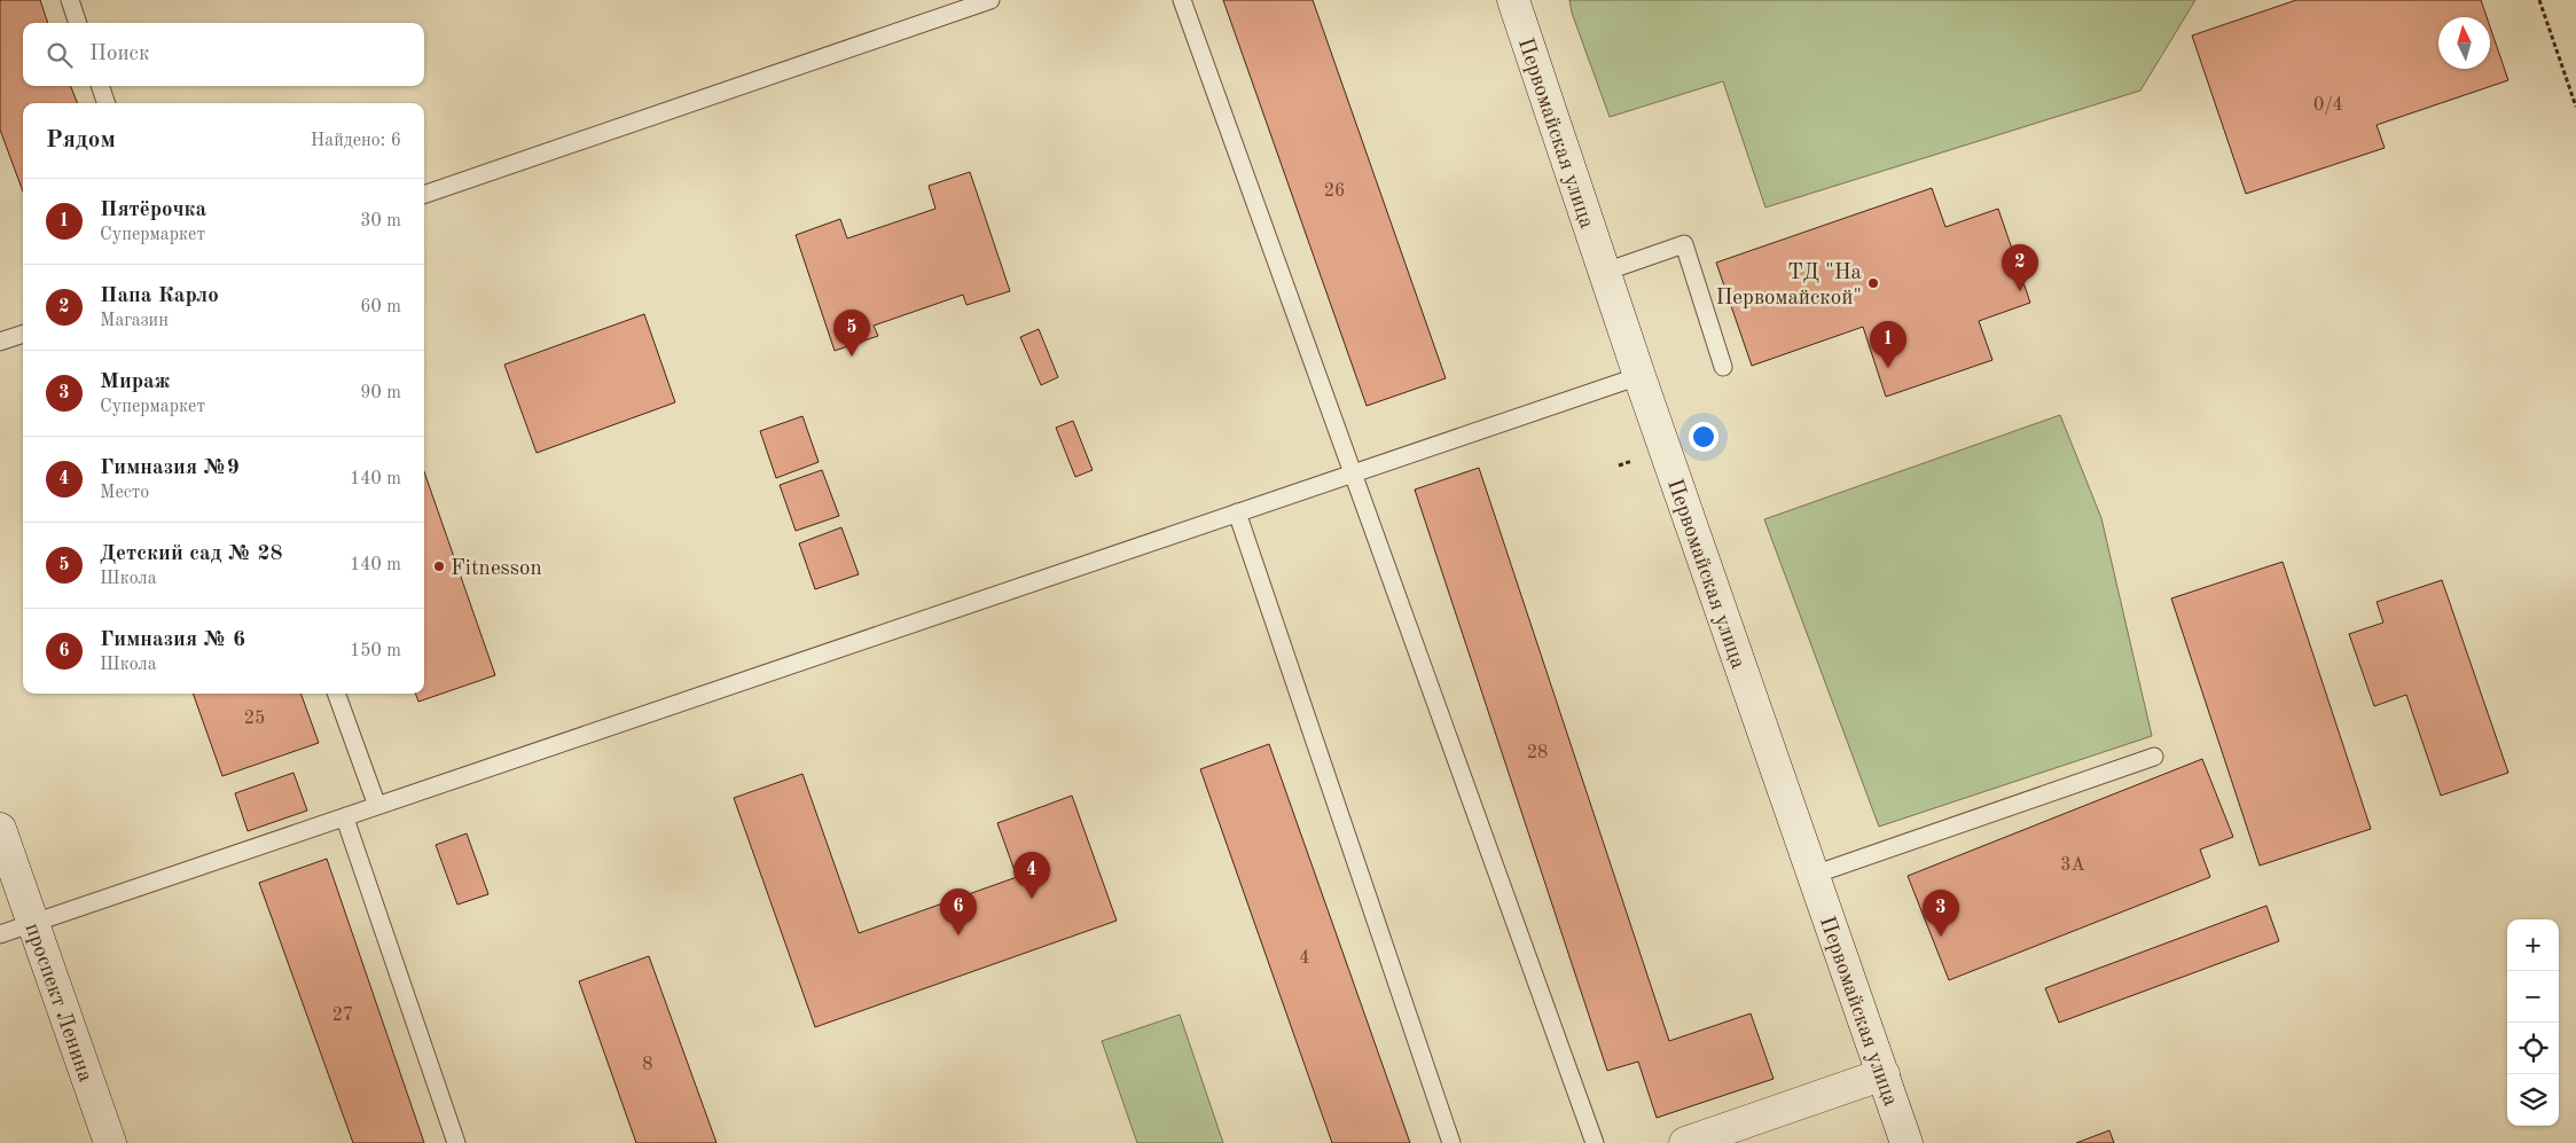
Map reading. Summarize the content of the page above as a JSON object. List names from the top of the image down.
{
  "streets": {
    "street": ["Первомайская улица", "проспект Ленина"]
  },
  "places": ["ТД \"На Первомайской\"", "Fitnesson"],
  "house_numbers": [
    "0/4",
    "26",
    "25",
    "28",
    "3А",
    "4",
    "27",
    "8"
  ],
  "north": "top",
  "page": {
    "search": "Поиск",
    "heading": ["Рядом", "Найдено: 6"],
    "list": [
      {
        "mark": "1",
        "name": "Пятёрочка",
        "note": "Супермаркет",
        "value": "30 m"
      },
      {
        "mark": "2",
        "name": "Папа Карло",
        "note": "Магазин",
        "value": "60 m"
      },
      {
        "mark": "3",
        "name": "Мираж",
        "note": "Супермаркет",
        "value": "90 m"
      },
      {
        "mark": "4",
        "name": "Гимназия №9",
        "note": "Место",
        "value": "140 m"
      },
      {
        "mark": "5",
        "name": "Детский сад № 28",
        "note": "Школа",
        "value": "140 m"
      },
      {
        "mark": "6",
        "name": "Гимназия № 6",
        "note": "Школа",
        "value": "150 m"
      }
    ],
    "pins": [
      "2",
      "5",
      "1",
      "4",
      "6",
      "3"
    ],
    "map_buttons": ["+", "−"]
  }
}
